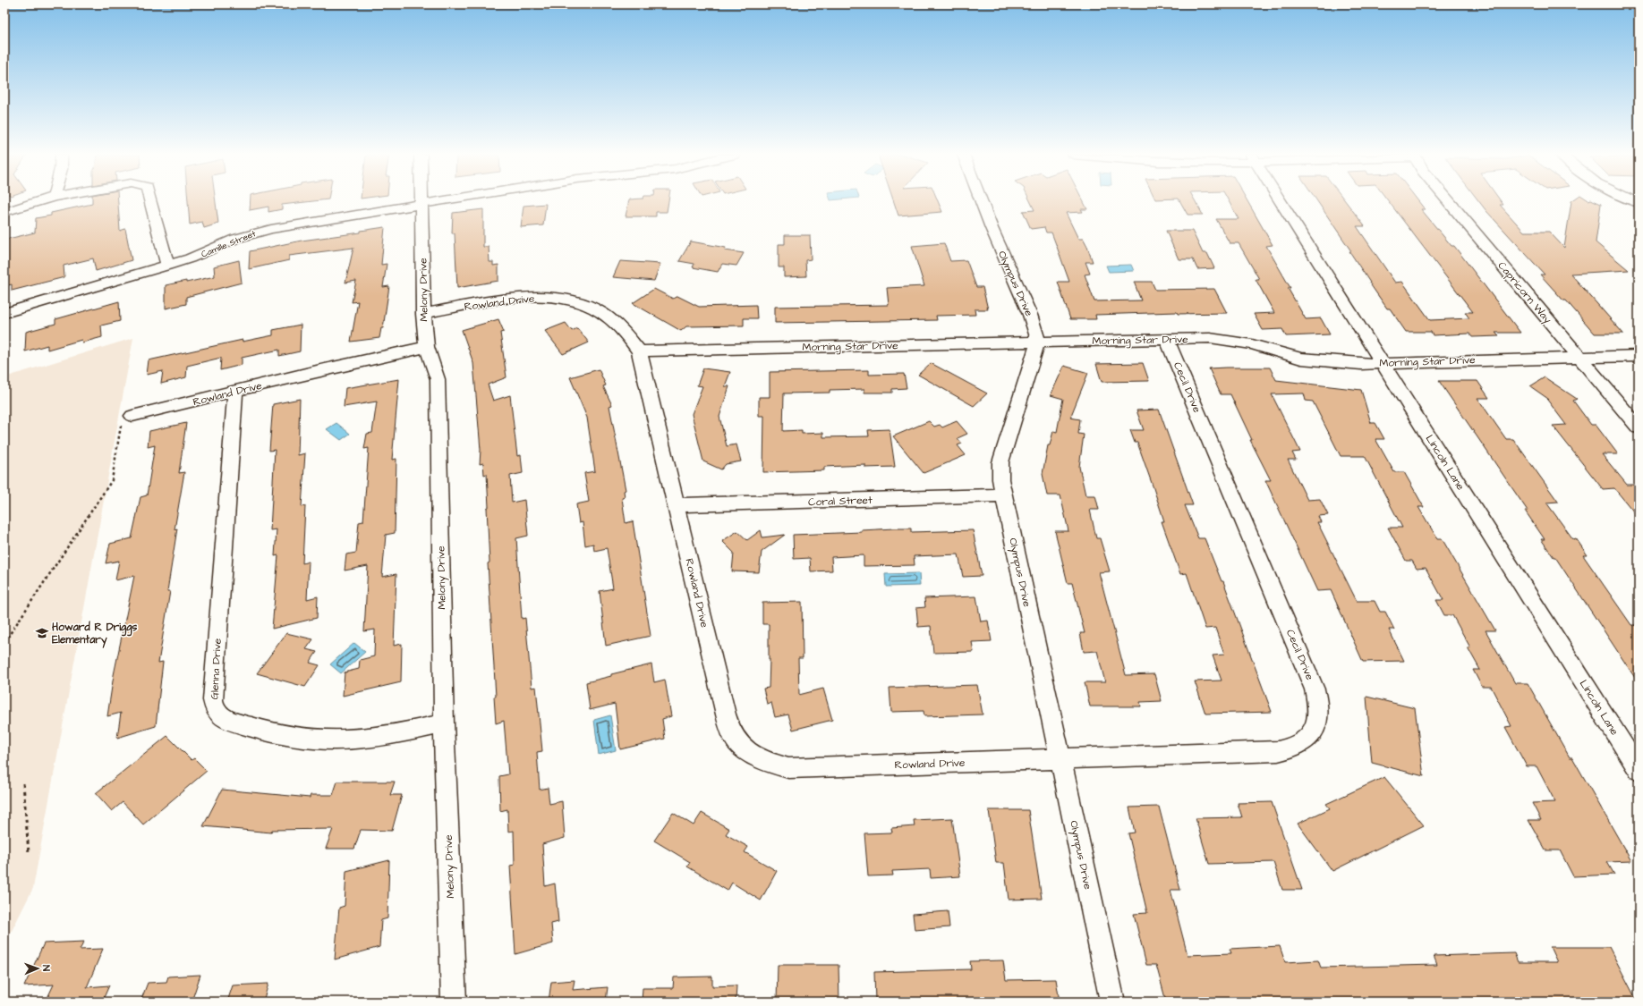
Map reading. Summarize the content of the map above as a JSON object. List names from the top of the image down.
{
  "streets": {
    "street": [
      "Camille Street",
      "Olympus Drive",
      "Melony Drive",
      "Capricorn Way",
      "Rowland Drive",
      "Morning Star Drive",
      "Cecil Drive",
      "Lincoln Lane",
      "Coral Street",
      "Glenna Drive"
    ]
  },
  "crossings": [
    ["Camille Street", "Melony Drive"],
    ["Olympus Drive", "Rowland Drive"],
    ["Olympus Drive", "Morning Star Drive"],
    ["Olympus Drive", "Cecil Drive"],
    ["Olympus Drive", "Coral Street"],
    ["Melony Drive", "Rowland Drive"],
    ["Melony Drive", "Glenna Drive"],
    ["Capricorn Way", "Morning Star Drive"],
    ["Rowland Drive", "Morning Star Drive"],
    ["Rowland Drive", "Cecil Drive"],
    ["Rowland Drive", "Coral Street"],
    ["Rowland Drive", "Glenna Drive"],
    ["Morning Star Drive", "Cecil Drive"],
    ["Morning Star Drive", "Lincoln Lane"]
  ],
  "places": {
    "school or university": ["Howard R Driggs Elementary"]
  },
  "north": "right"
}
